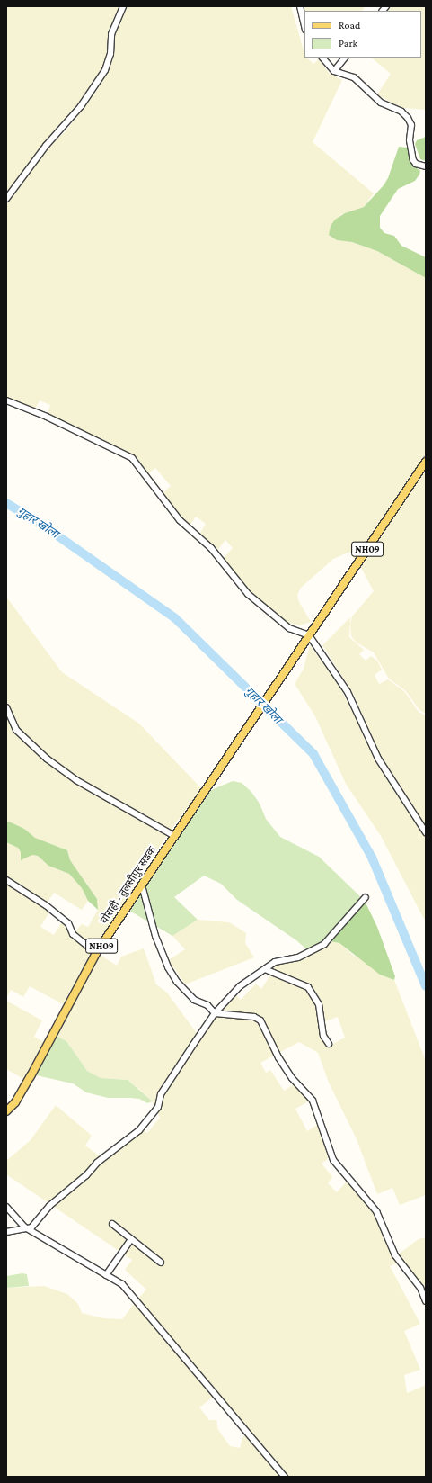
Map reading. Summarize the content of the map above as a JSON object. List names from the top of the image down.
{
  "streets": {
    "main road": ["NH09", "घोराही - तुलसीपुर सडक"]
  },
  "crossings": [
    ["NH09", "घोराही - तुलसीपुर सडक"]
  ],
  "water": ["गुहार खोला"],
  "legend": ["Road", "Park"]
}
